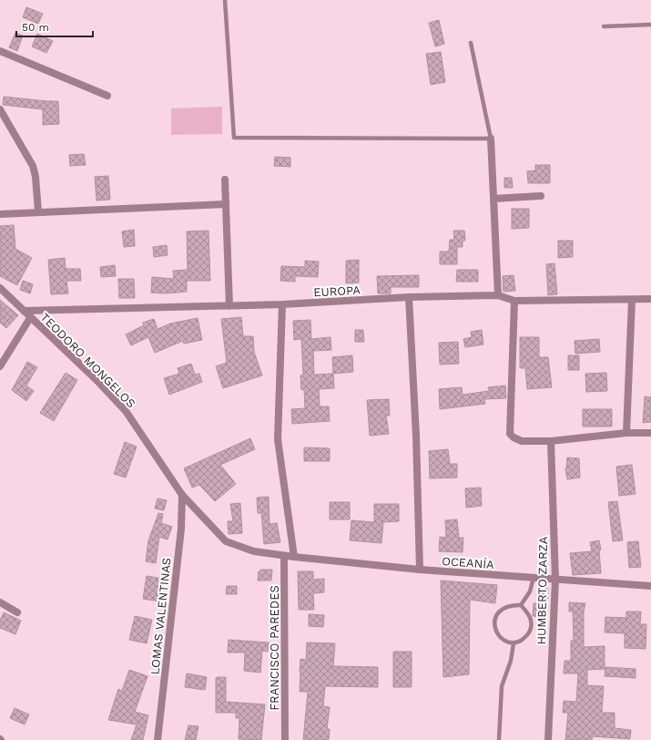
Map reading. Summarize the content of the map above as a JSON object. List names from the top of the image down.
{
  "streets": {
    "street": [
      "EUROPA",
      "TEODORO MONGELOS",
      "OCEANÍA",
      "HUMBERTO ZARZA",
      "LOMAS VALENTINAS",
      "FRANCISCO PAREDES"
    ]
  },
  "crossings": [
    ["EUROPA", "TEODORO MONGELOS"],
    ["TEODORO MONGELOS", "OCEANÍA"],
    ["TEODORO MONGELOS", "LOMAS VALENTINAS"],
    ["TEODORO MONGELOS", "FRANCISCO PAREDES"],
    ["OCEANÍA", "HUMBERTO ZARZA"],
    ["OCEANÍA", "FRANCISCO PAREDES"]
  ],
  "scale_bar": "50 m"
}
